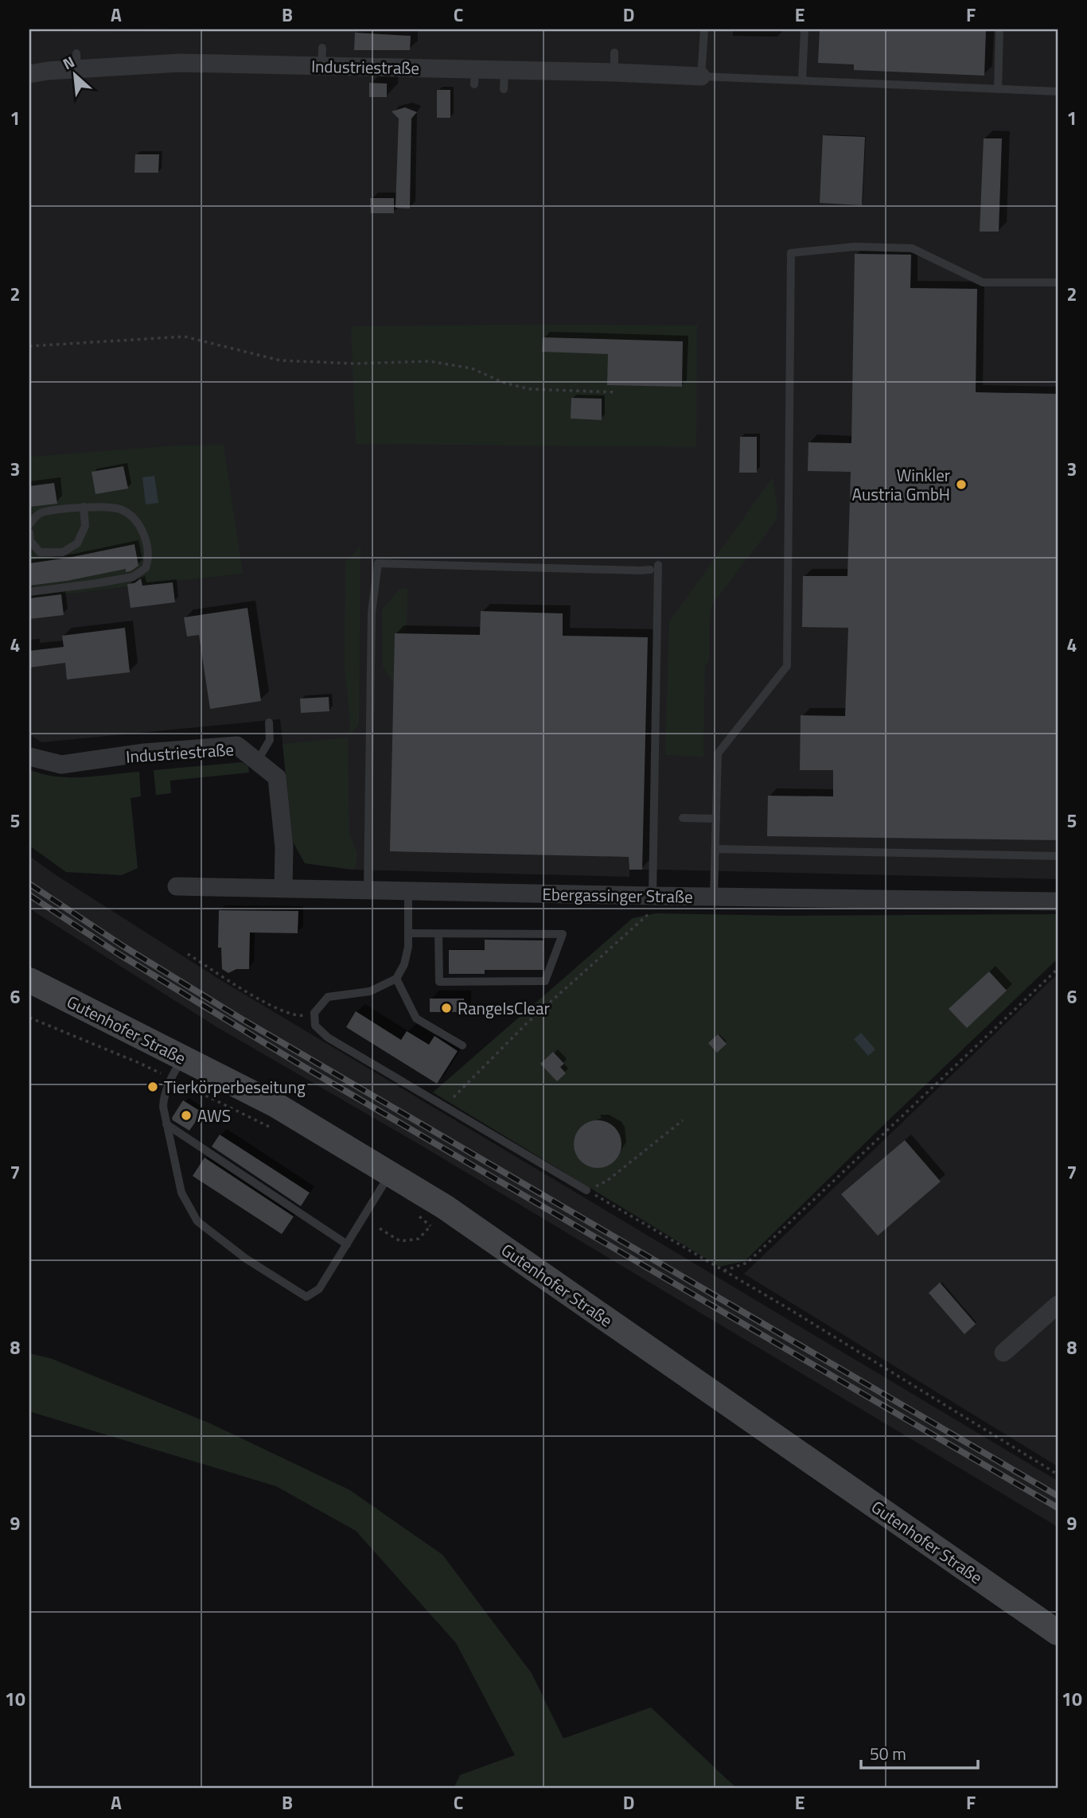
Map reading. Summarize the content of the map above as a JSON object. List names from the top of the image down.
{
  "streets": {
    "street": ["Industriestraße", "Ebergassinger Straße", "Gutenhofer Straße"]
  },
  "crossings": [
    ["Industriestraße", "Ebergassinger Straße"]
  ],
  "places": [
    "Winkler Austria GmbH",
    "RangeIsClear",
    "Tierkörperbeseitung",
    "AWS"
  ],
  "scale_bar": "50 m",
  "north": "top left",
  "grid": {
    "columns": [
      "A",
      "B",
      "C",
      "D",
      "E",
      "F"
    ],
    "rows": [
      "1",
      "2",
      "3",
      "4",
      "5",
      "6",
      "7",
      "8",
      "9",
      "10"
    ]
  }
}
